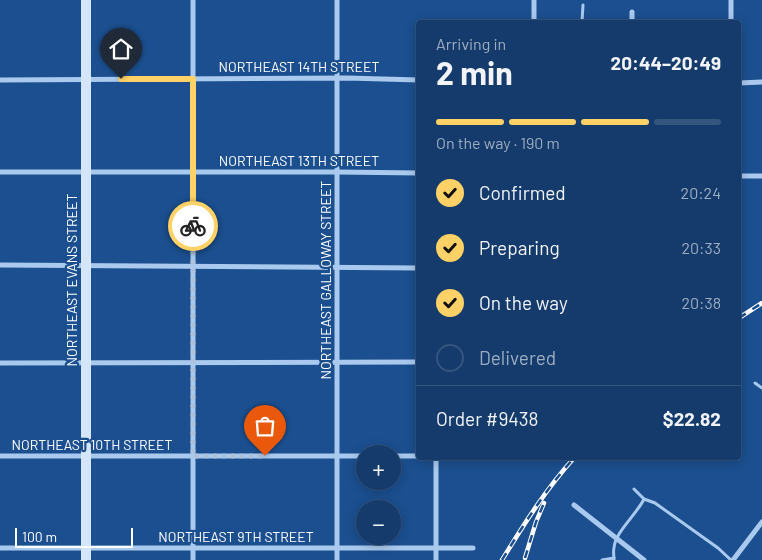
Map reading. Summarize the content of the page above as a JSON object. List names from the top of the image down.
{
  "streets": {
    "street": [
      "NORTHEAST 14TH STREET",
      "NORTHEAST 13TH STREET",
      "NORTHEAST EVANS STREET",
      "NORTHEAST GALLOWAY STREET",
      "NORTHEAST 10TH STREET",
      "NORTHEAST 9TH STREET"
    ]
  },
  "crossings": [
    ["NORTHEAST 14TH STREET", "NORTHEAST EVANS STREET"],
    ["NORTHEAST 14TH STREET", "NORTHEAST GALLOWAY STREET"],
    ["NORTHEAST 13TH STREET", "NORTHEAST EVANS STREET"],
    ["NORTHEAST 13TH STREET", "NORTHEAST GALLOWAY STREET"],
    ["NORTHEAST EVANS STREET", "NORTHEAST 10TH STREET"],
    ["NORTHEAST EVANS STREET", "NORTHEAST 9TH STREET"],
    ["NORTHEAST GALLOWAY STREET", "NORTHEAST 10TH STREET"],
    ["NORTHEAST GALLOWAY STREET", "NORTHEAST 9TH STREET"]
  ],
  "scale_bar": "100 m",
  "page": {
    "heading": ["2 min", "Arriving in", "20:44–20:49"],
    "panel": ["Order #9438", "$22.82"],
    "bar": "On the way · 190 m",
    "list": [
      ["Confirmed", "20:24"],
      ["Preparing", "20:33"],
      ["On the way", "20:38"],
      "Delivered"
    ],
    "map_buttons": ["+", "−"],
    "scale": "100 m"
  }
}
